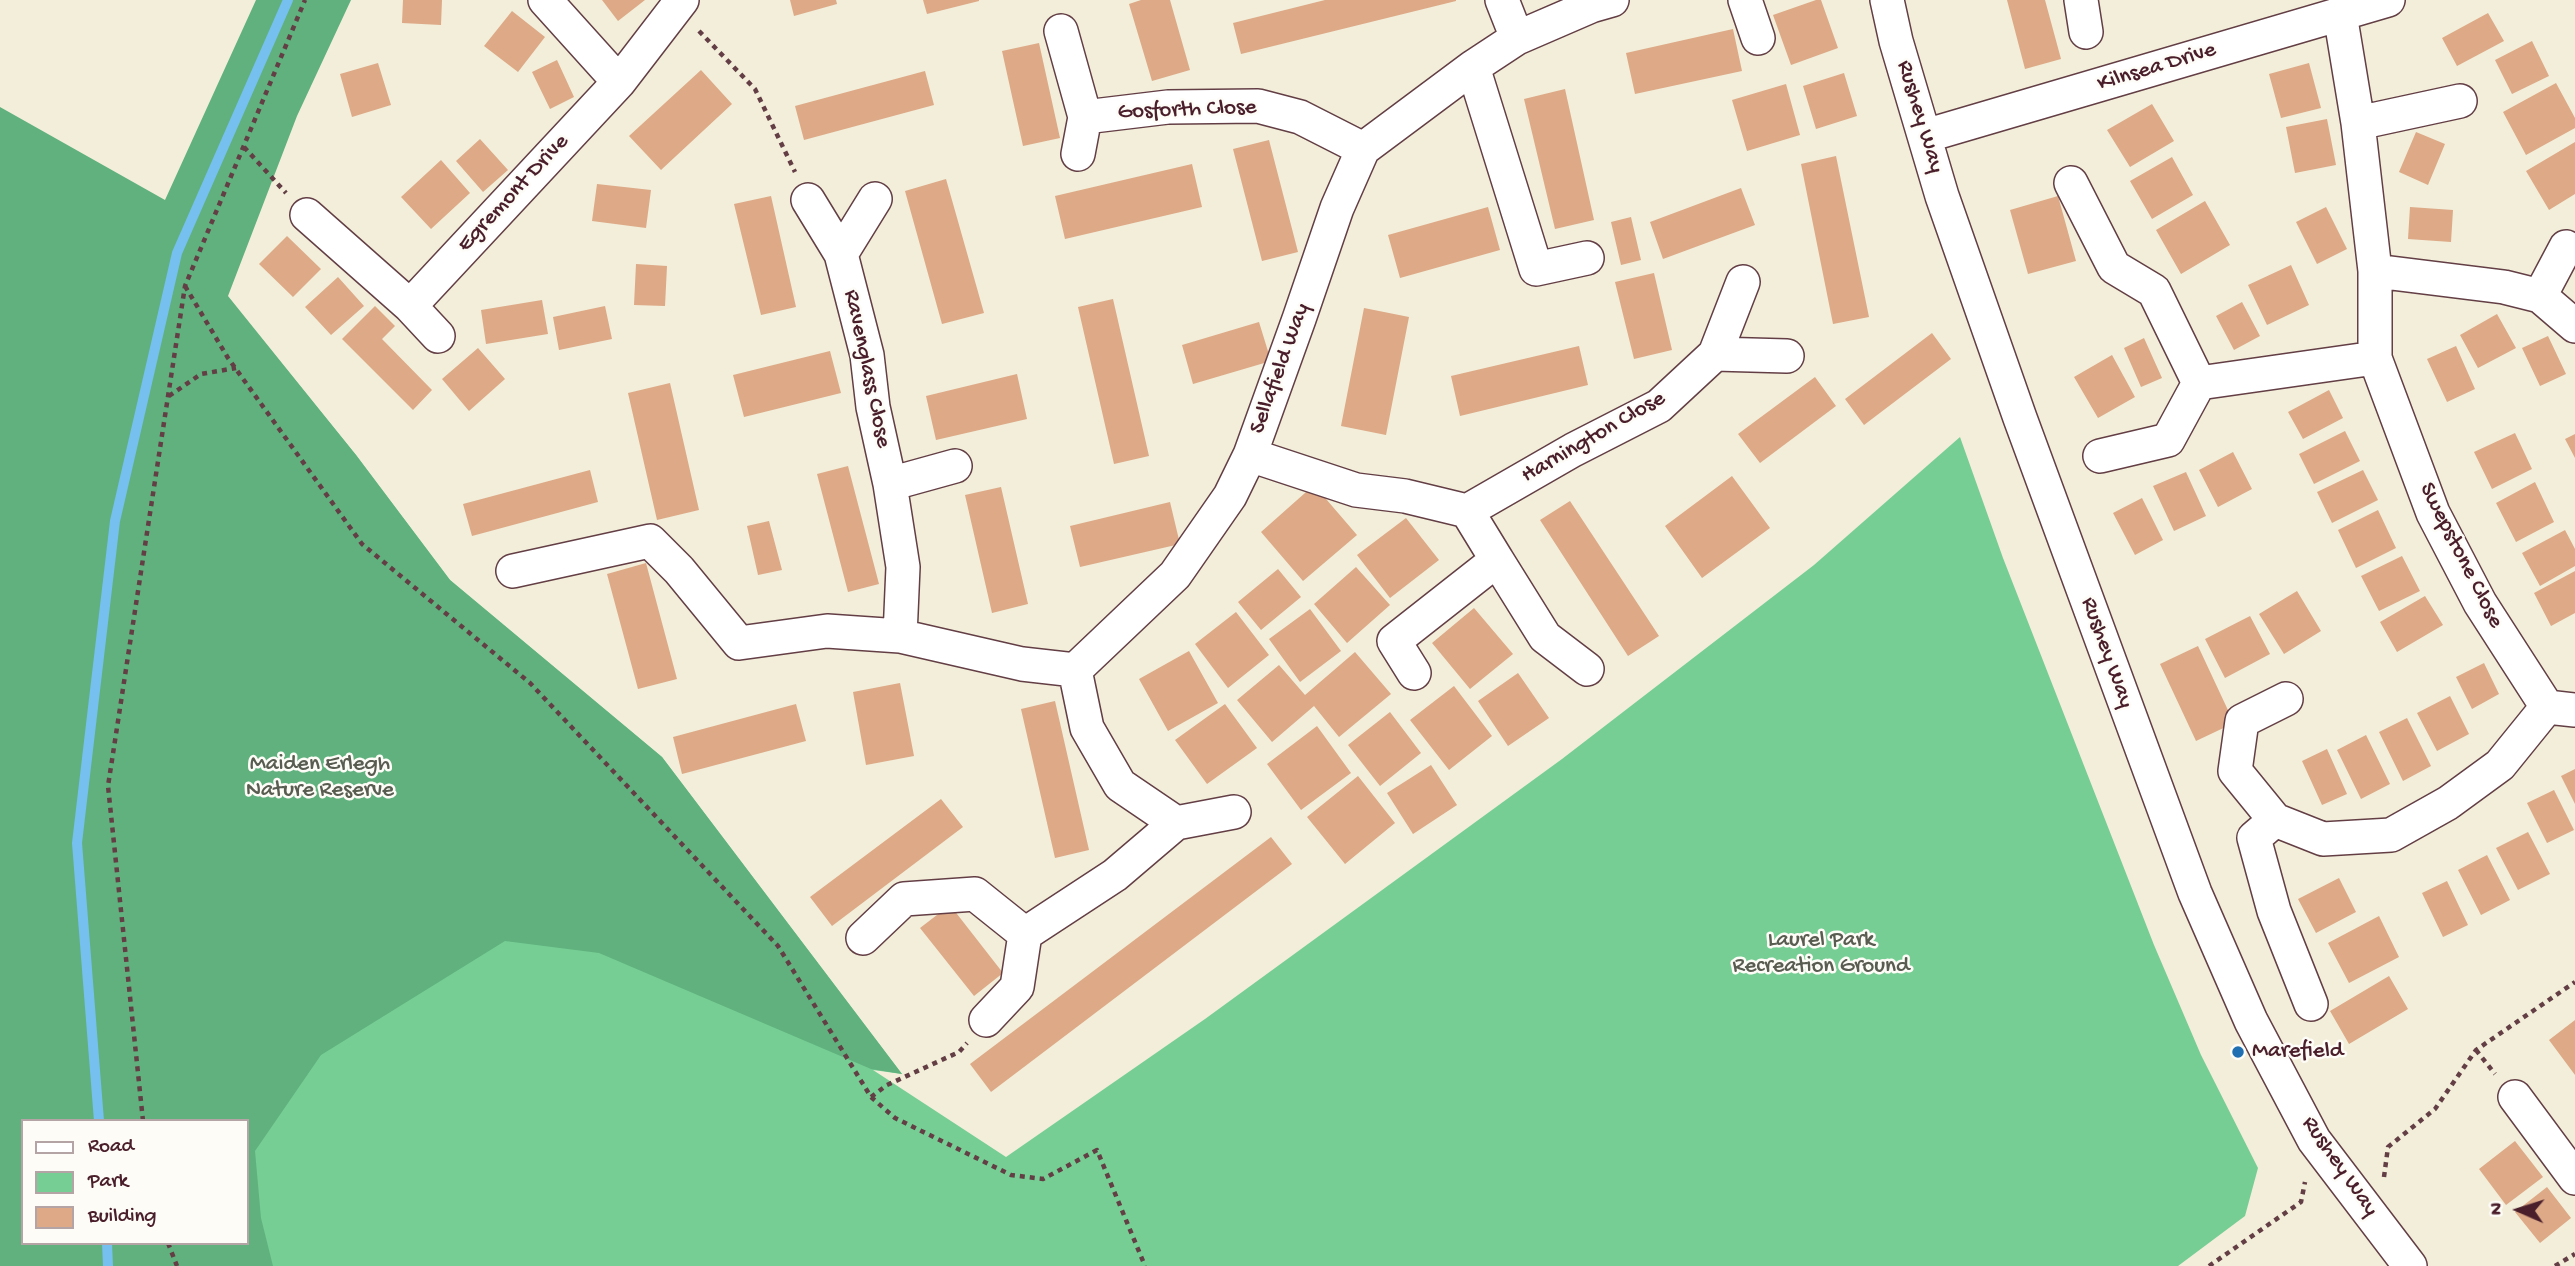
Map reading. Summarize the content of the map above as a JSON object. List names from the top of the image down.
{
  "streets": {
    "street": [
      "Kilnsea Drive",
      "Gosforth Close",
      "Rushey Way",
      "Egremont Drive",
      "Ravenglass Close",
      "Sellafield Way",
      "Harnington Close",
      "Swepstone Close"
    ]
  },
  "crossings": [
    ["Kilnsea Drive", "Rushey Way"],
    ["Kilnsea Drive", "Swepstone Close"],
    ["Gosforth Close", "Sellafield Way"]
  ],
  "parks": ["Maiden Erlegh Nature Reserve", "Laurel Park Recreation Ground"],
  "places": ["Marefield"],
  "legend": ["Road", "Park", "Building"],
  "north": "left"
}
